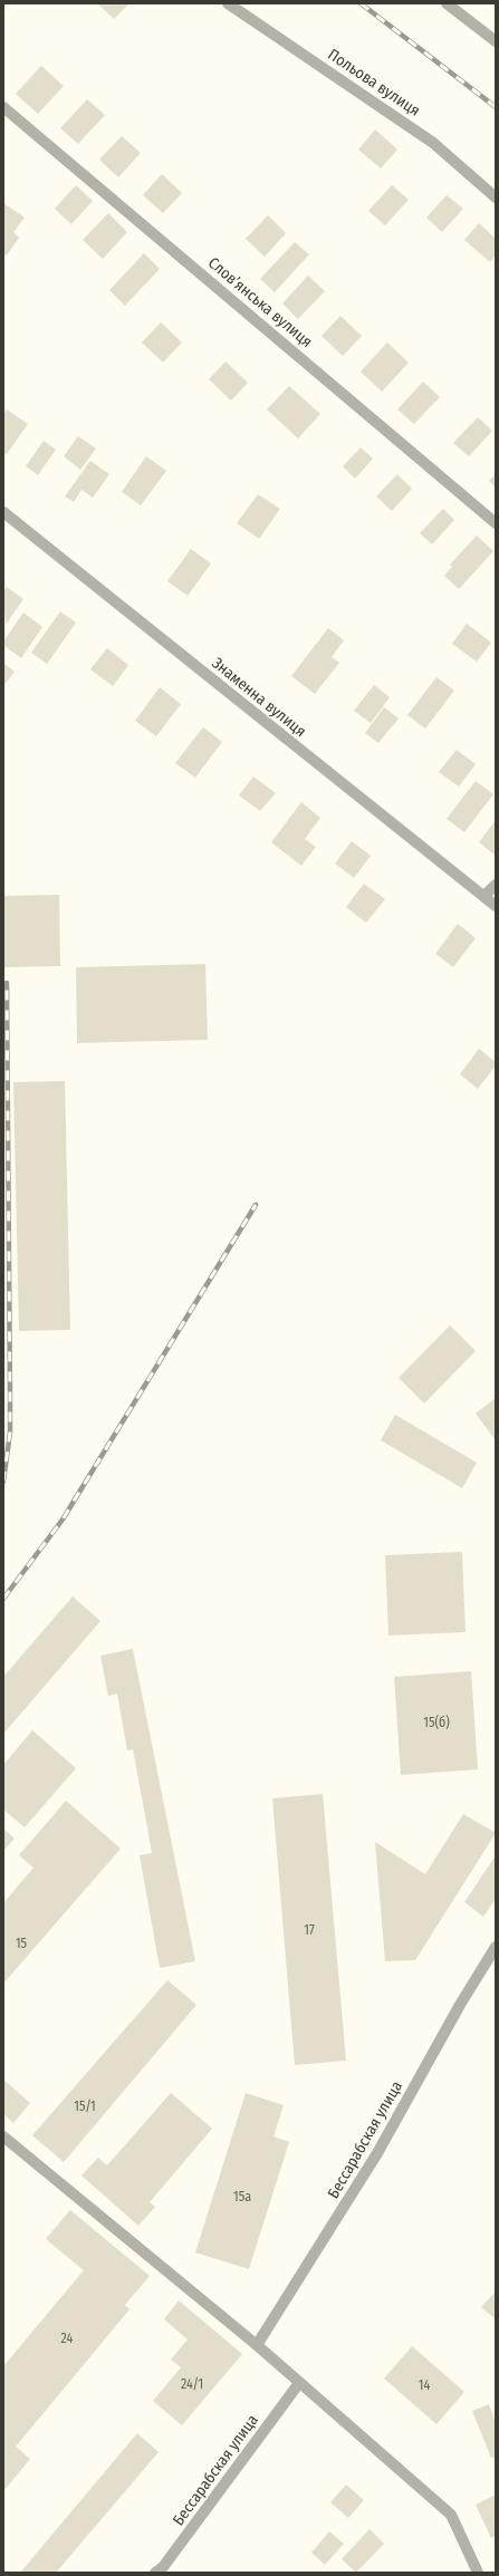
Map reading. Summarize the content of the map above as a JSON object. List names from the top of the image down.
{
  "streets": {
    "street": [
      "Польова вулиця",
      "Слов’янська вулиця",
      "Знаменна вулиця",
      "Бессарабская улица"
    ]
  },
  "house_numbers": [
    "15(б)",
    "17",
    "15",
    "15/1",
    "15а",
    "24",
    "24/1",
    "14"
  ]
}
